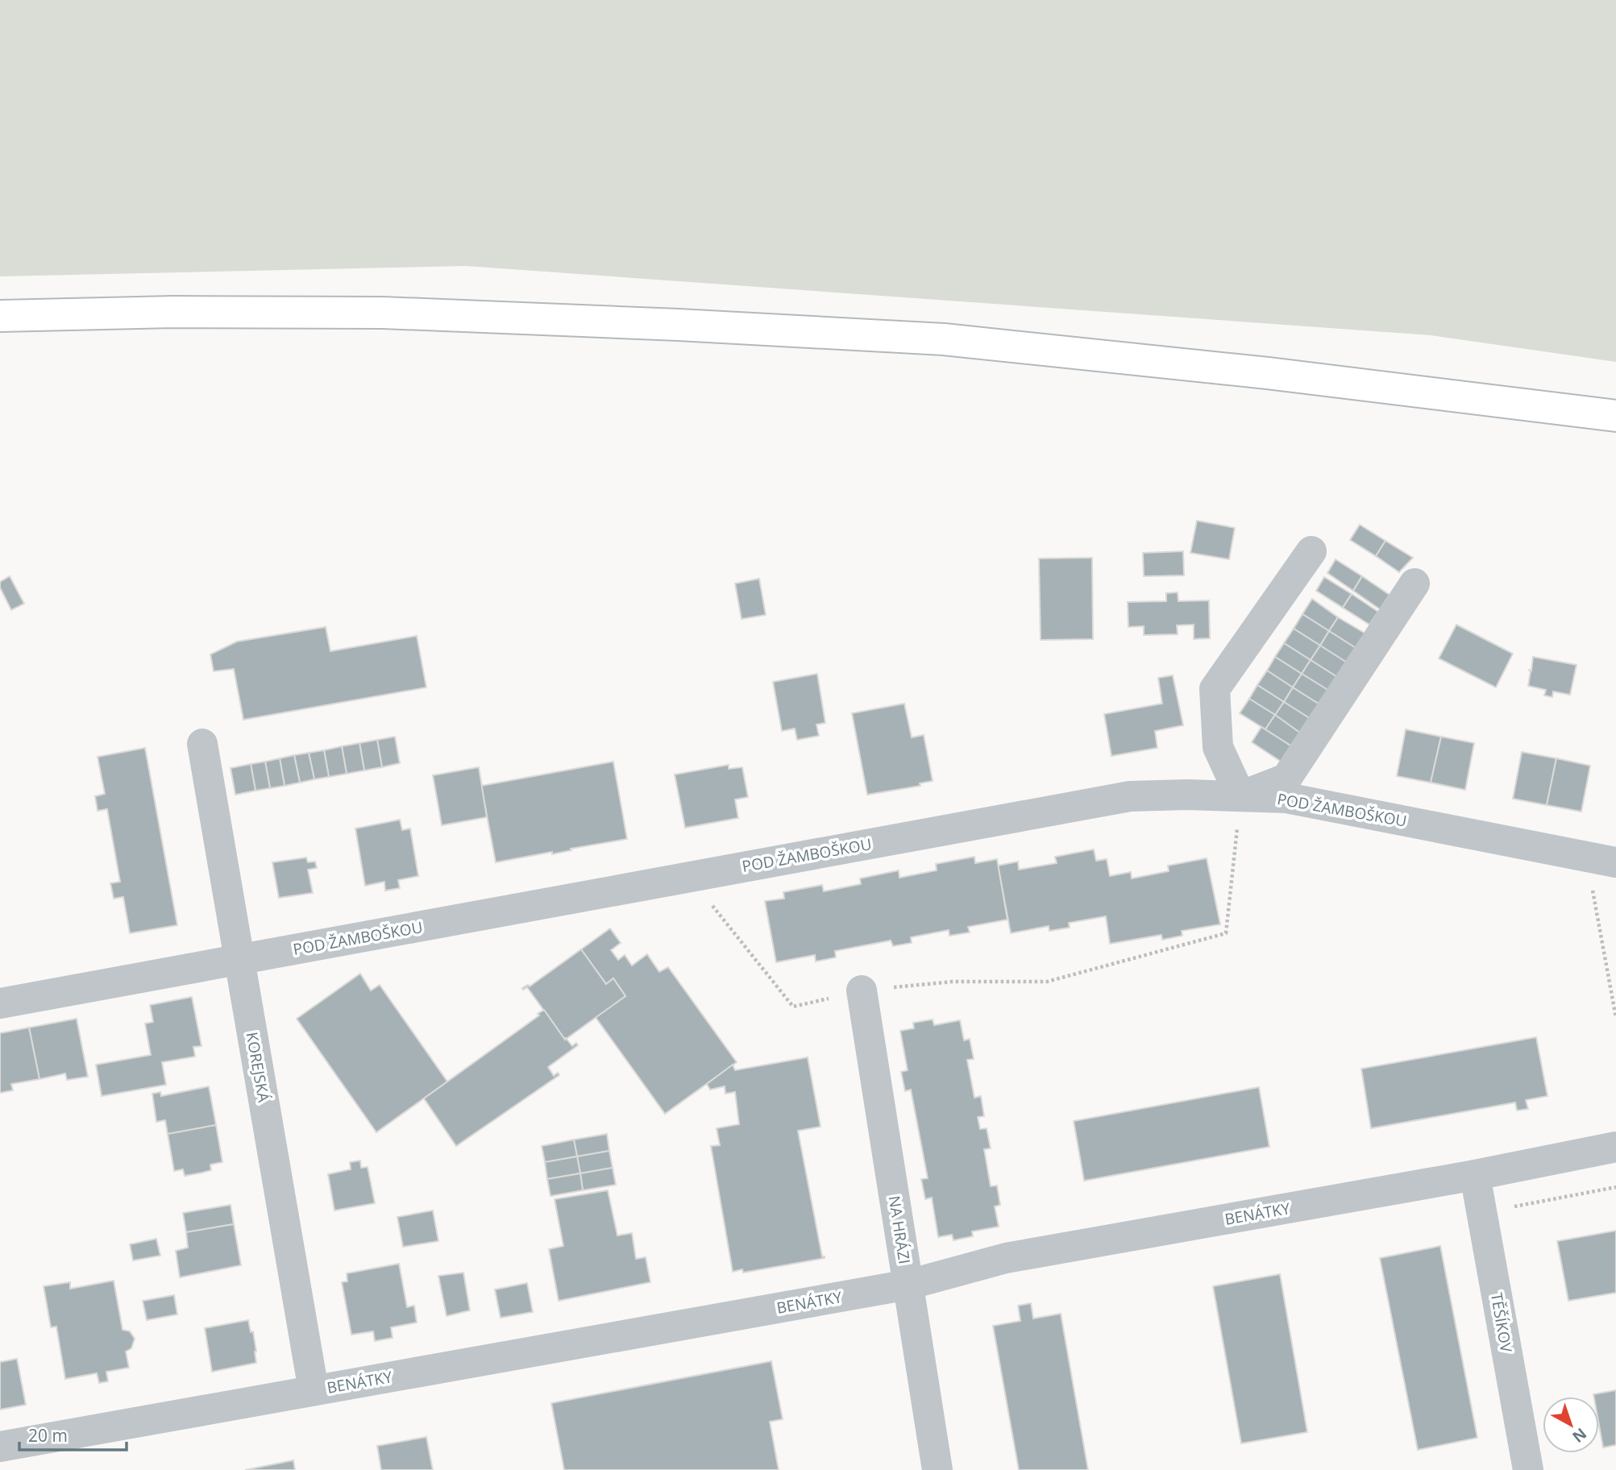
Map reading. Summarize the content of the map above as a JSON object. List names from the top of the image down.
{
  "streets": {
    "street": [
      "POD ŽAMBOŠKOU",
      "KOREJSKÁ",
      "BENÁTKY",
      "NA HRÁZI",
      "TĚŠÍKOV"
    ]
  },
  "crossings": [
    ["POD ŽAMBOŠKOU", "KOREJSKÁ"],
    ["KOREJSKÁ", "BENÁTKY"],
    ["BENÁTKY", "NA HRÁZI"],
    ["BENÁTKY", "TĚŠÍKOV"]
  ],
  "scale_bar": "20 m",
  "north": "bottom right"
}
